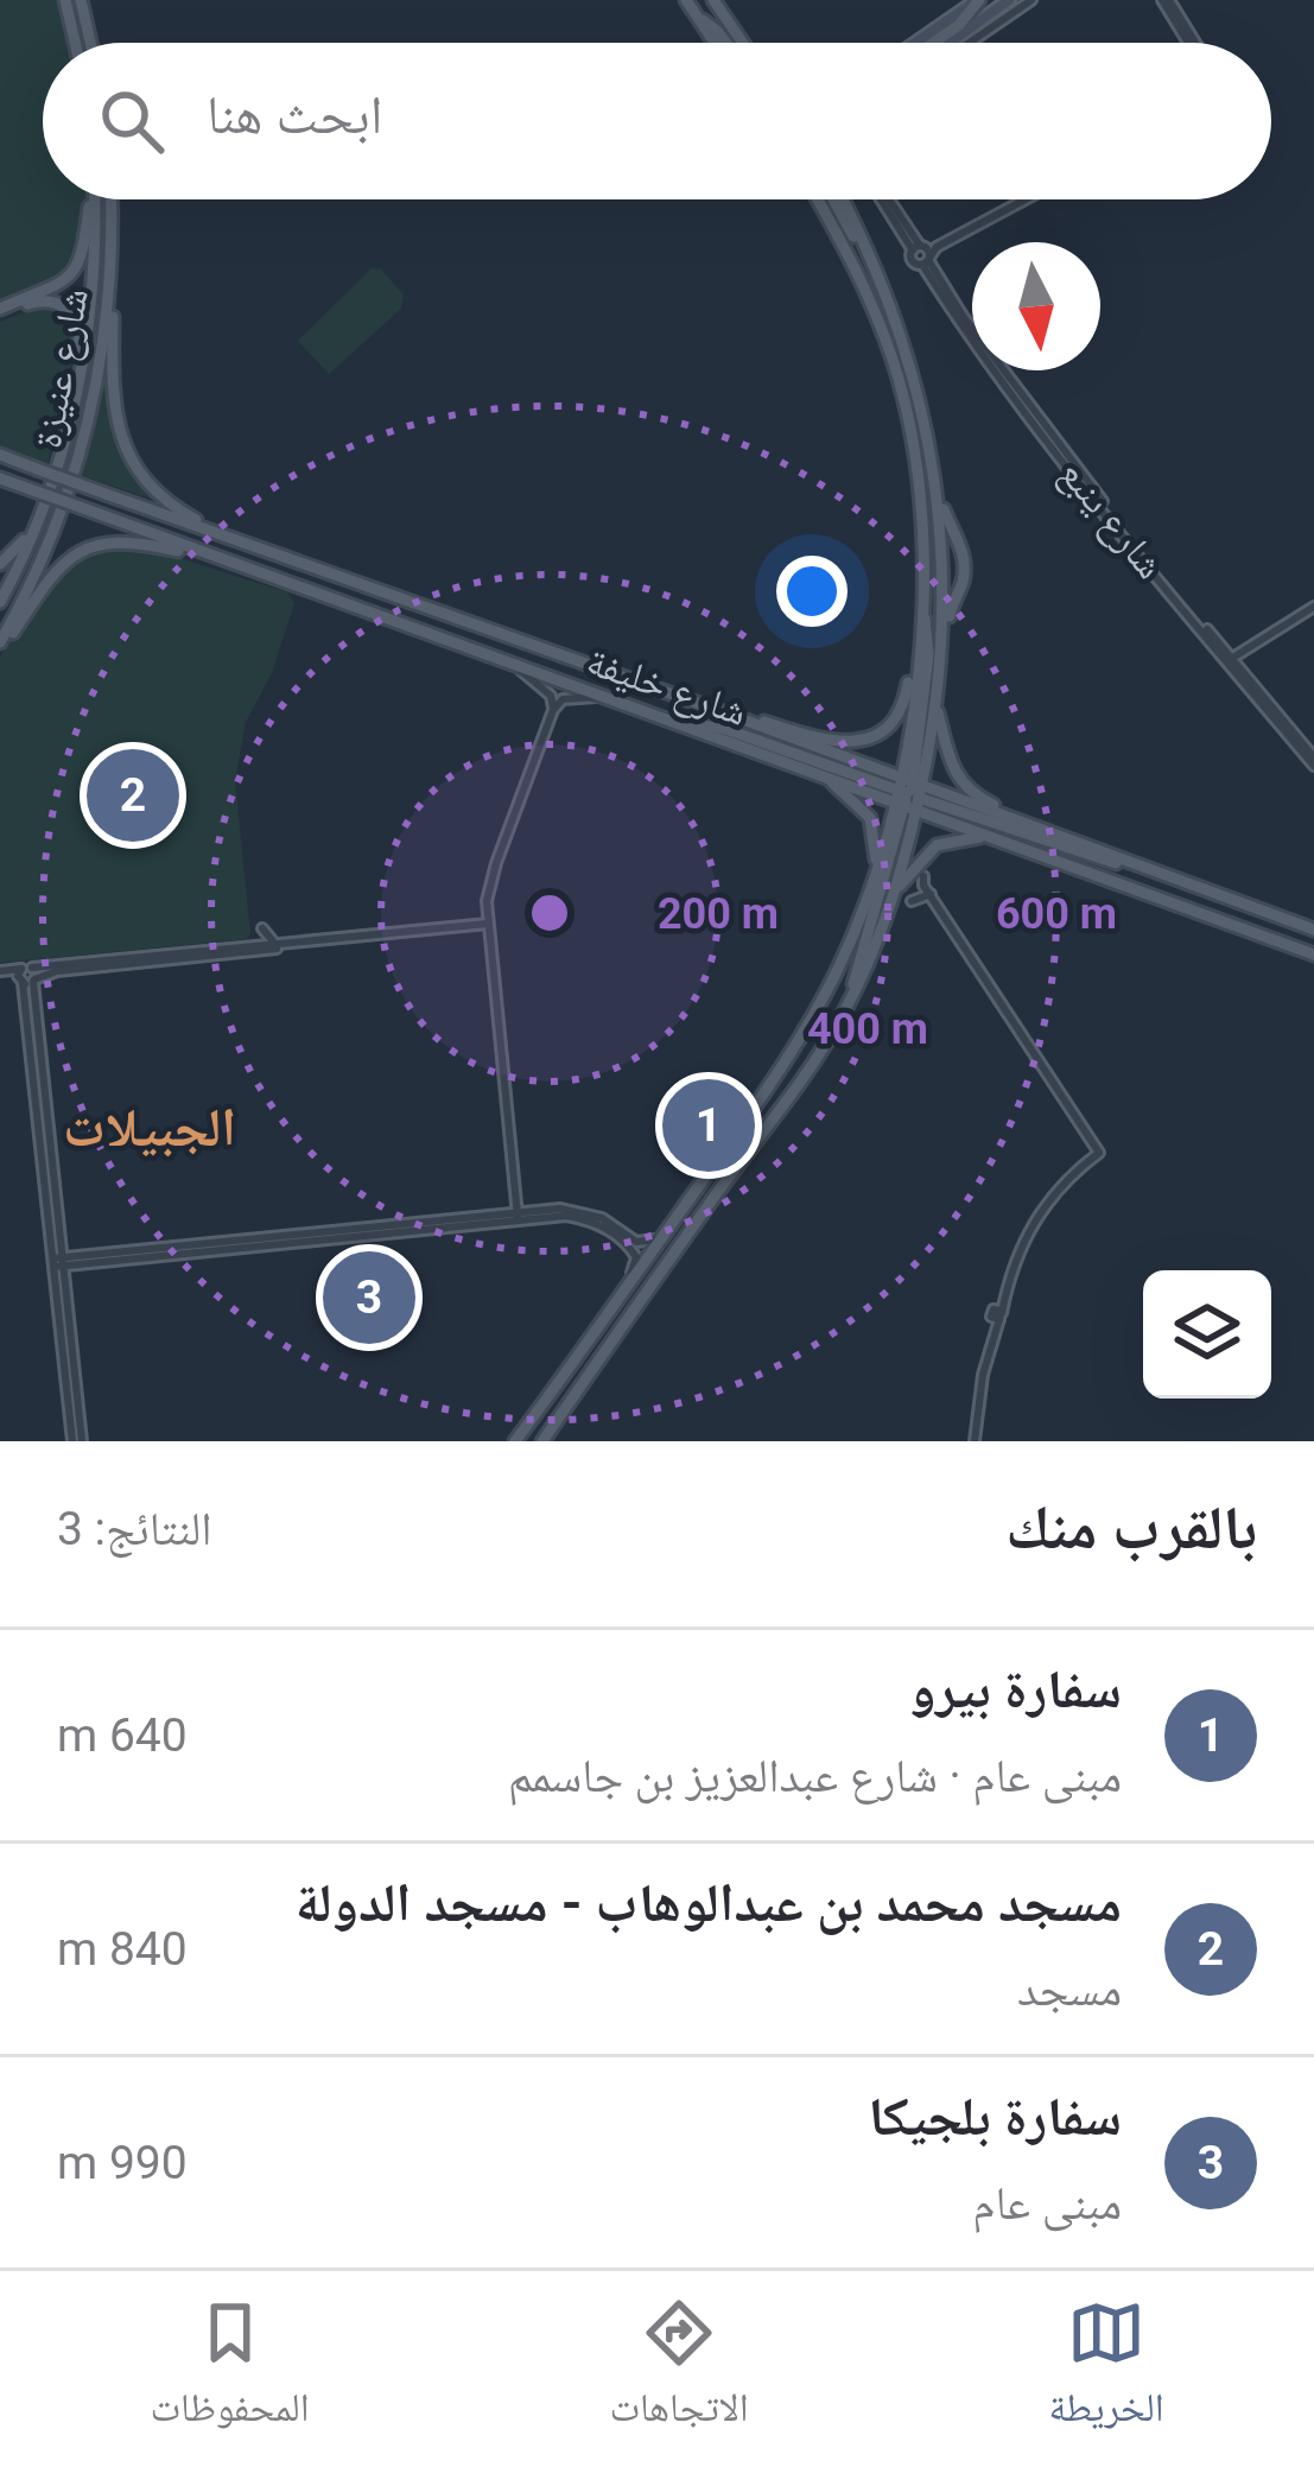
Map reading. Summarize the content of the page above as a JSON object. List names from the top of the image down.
{
  "streets": {
    "main road": ["شارع عنيزة", "شارع خليفة"],
    "street": ["شارع ينبع"]
  },
  "districts": ["الجبيلات"],
  "north": "bottom",
  "page": {
    "search": "ابحث هنا",
    "pins": ["2", "1", "3"],
    "heading": ["بالقرب منك", "النتائج: 3"],
    "list": [
      {
        "mark": "1",
        "name": "سفارة بيرو",
        "note": "مبنى عام · شارع عبدالعزيز بن جاسمم",
        "value": "640 m"
      },
      {
        "mark": "2",
        "name": "مسجد محمد بن عبدالوهاب - مسجد الدولة",
        "note": "مسجد",
        "value": "840 m"
      },
      {
        "mark": "3",
        "name": "سفارة بلجيكا",
        "note": "مبنى عام",
        "value": "990 m"
      }
    ],
    "nav": ["الخريطة", "الاتجاهات", "المحفوظات"]
  },
  "rings": ["200 m", "600 m", "400 m"]
}
